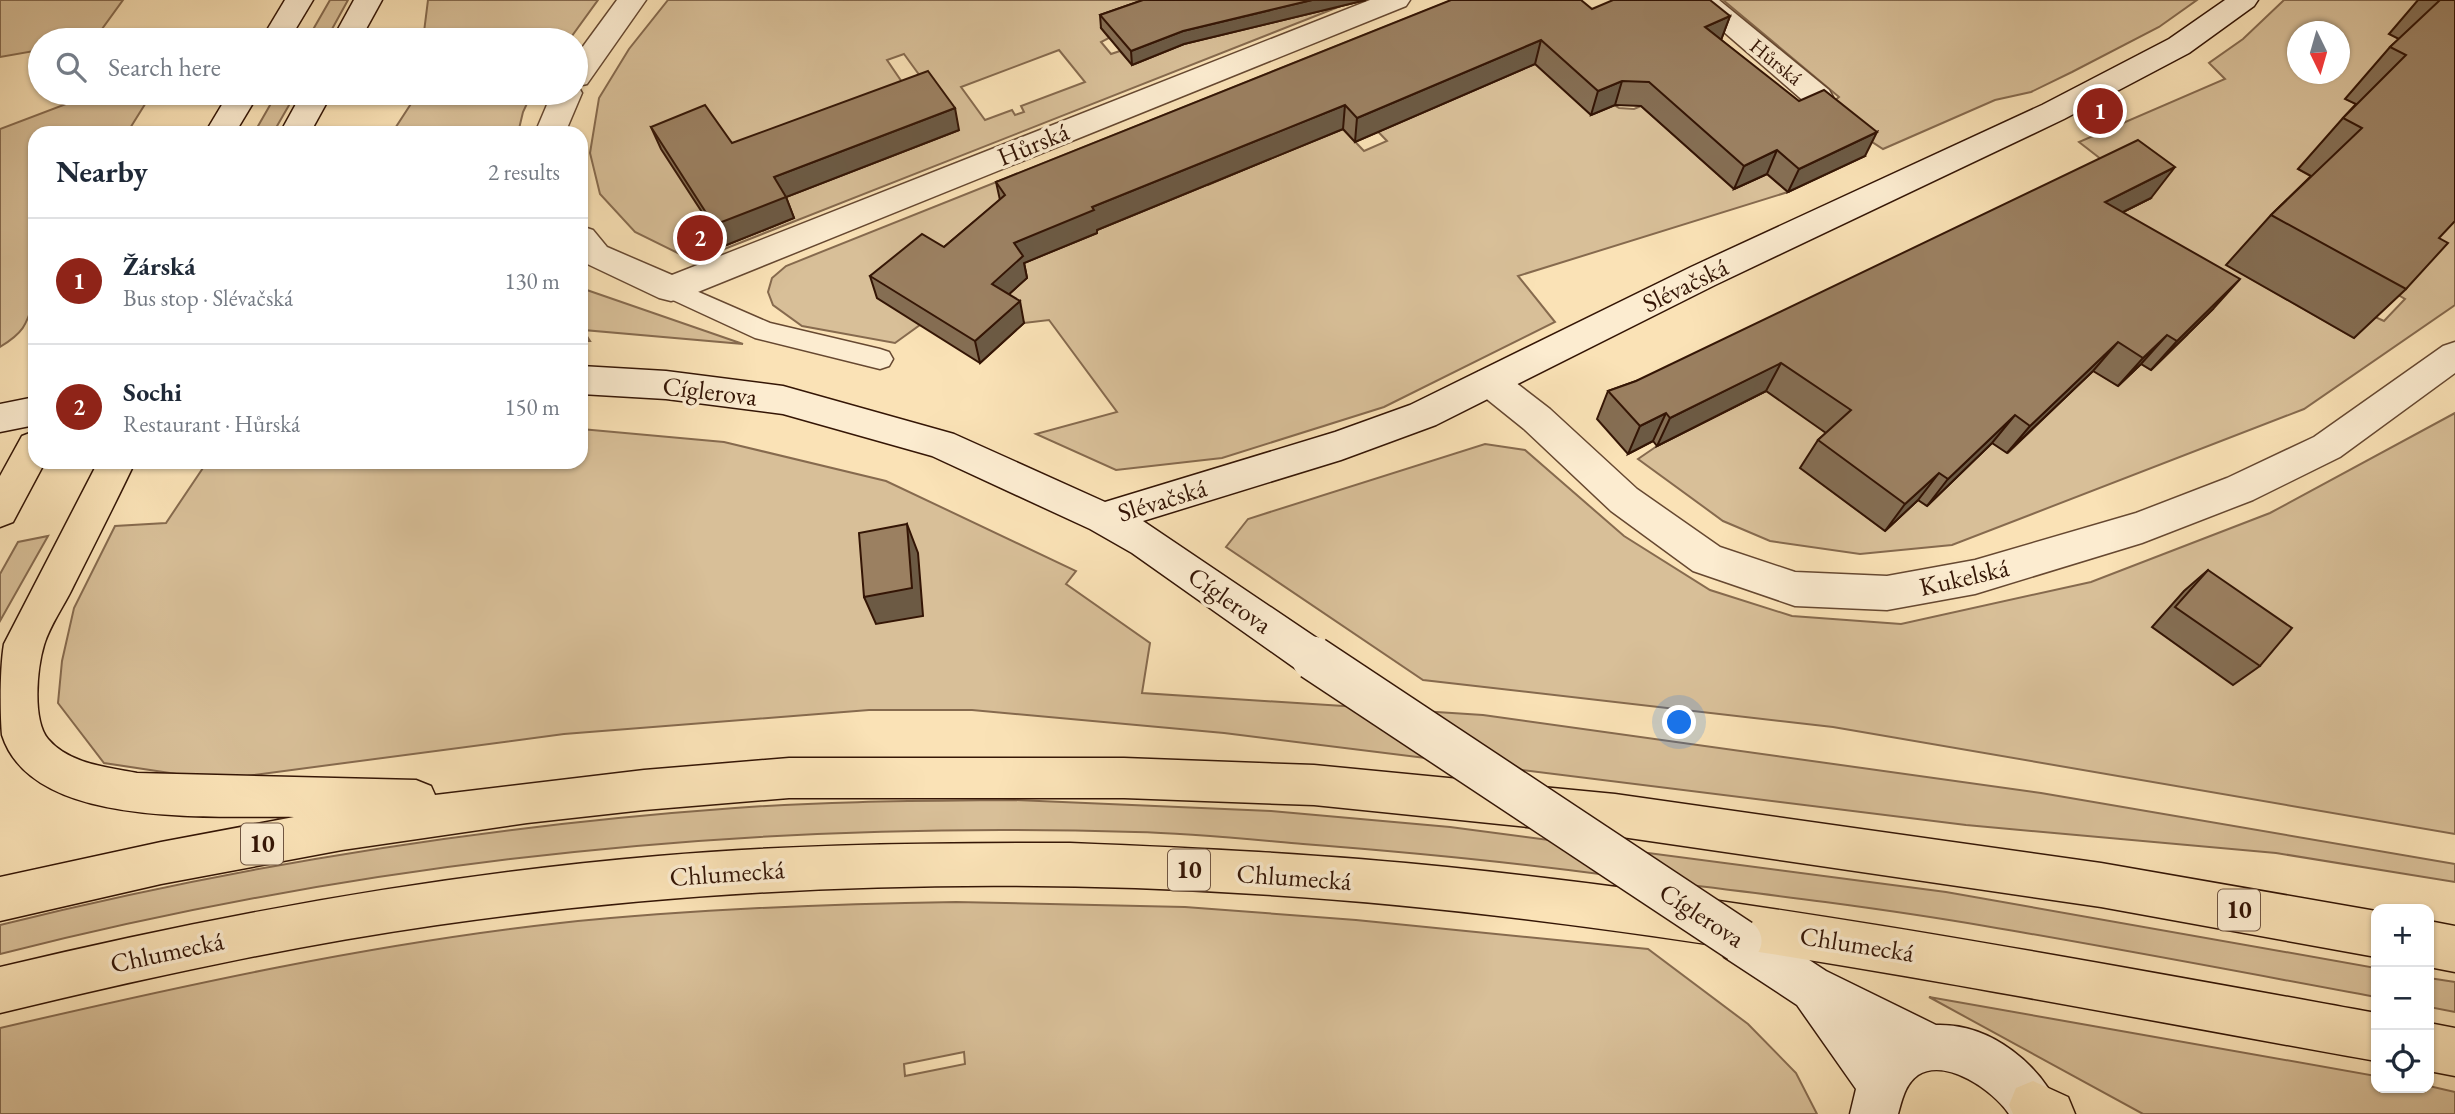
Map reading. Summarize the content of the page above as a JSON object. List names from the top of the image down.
{
  "streets": {
    "main road": ["10", "Chlumecká"],
    "street": [
      "Hůrská",
      "Slévačská",
      "Cíglerova",
      "Kukelská"
    ]
  },
  "crossings": [
    ["Slévačská", "Cíglerova"],
    ["Slévačská", "Kukelská"]
  ],
  "north": "bottom",
  "page": {
    "search": "Search here",
    "pins": ["1", "2"],
    "heading": ["Nearby", "2 results"],
    "list": [
      {
        "mark": "1",
        "name": "Žárská",
        "note": "Bus stop · Slévačská",
        "value": "130 m"
      },
      {
        "mark": "2",
        "name": "Sochi",
        "note": "Restaurant · Hůrská",
        "value": "150 m"
      }
    ],
    "map_buttons": ["+", "−"]
  }
}
